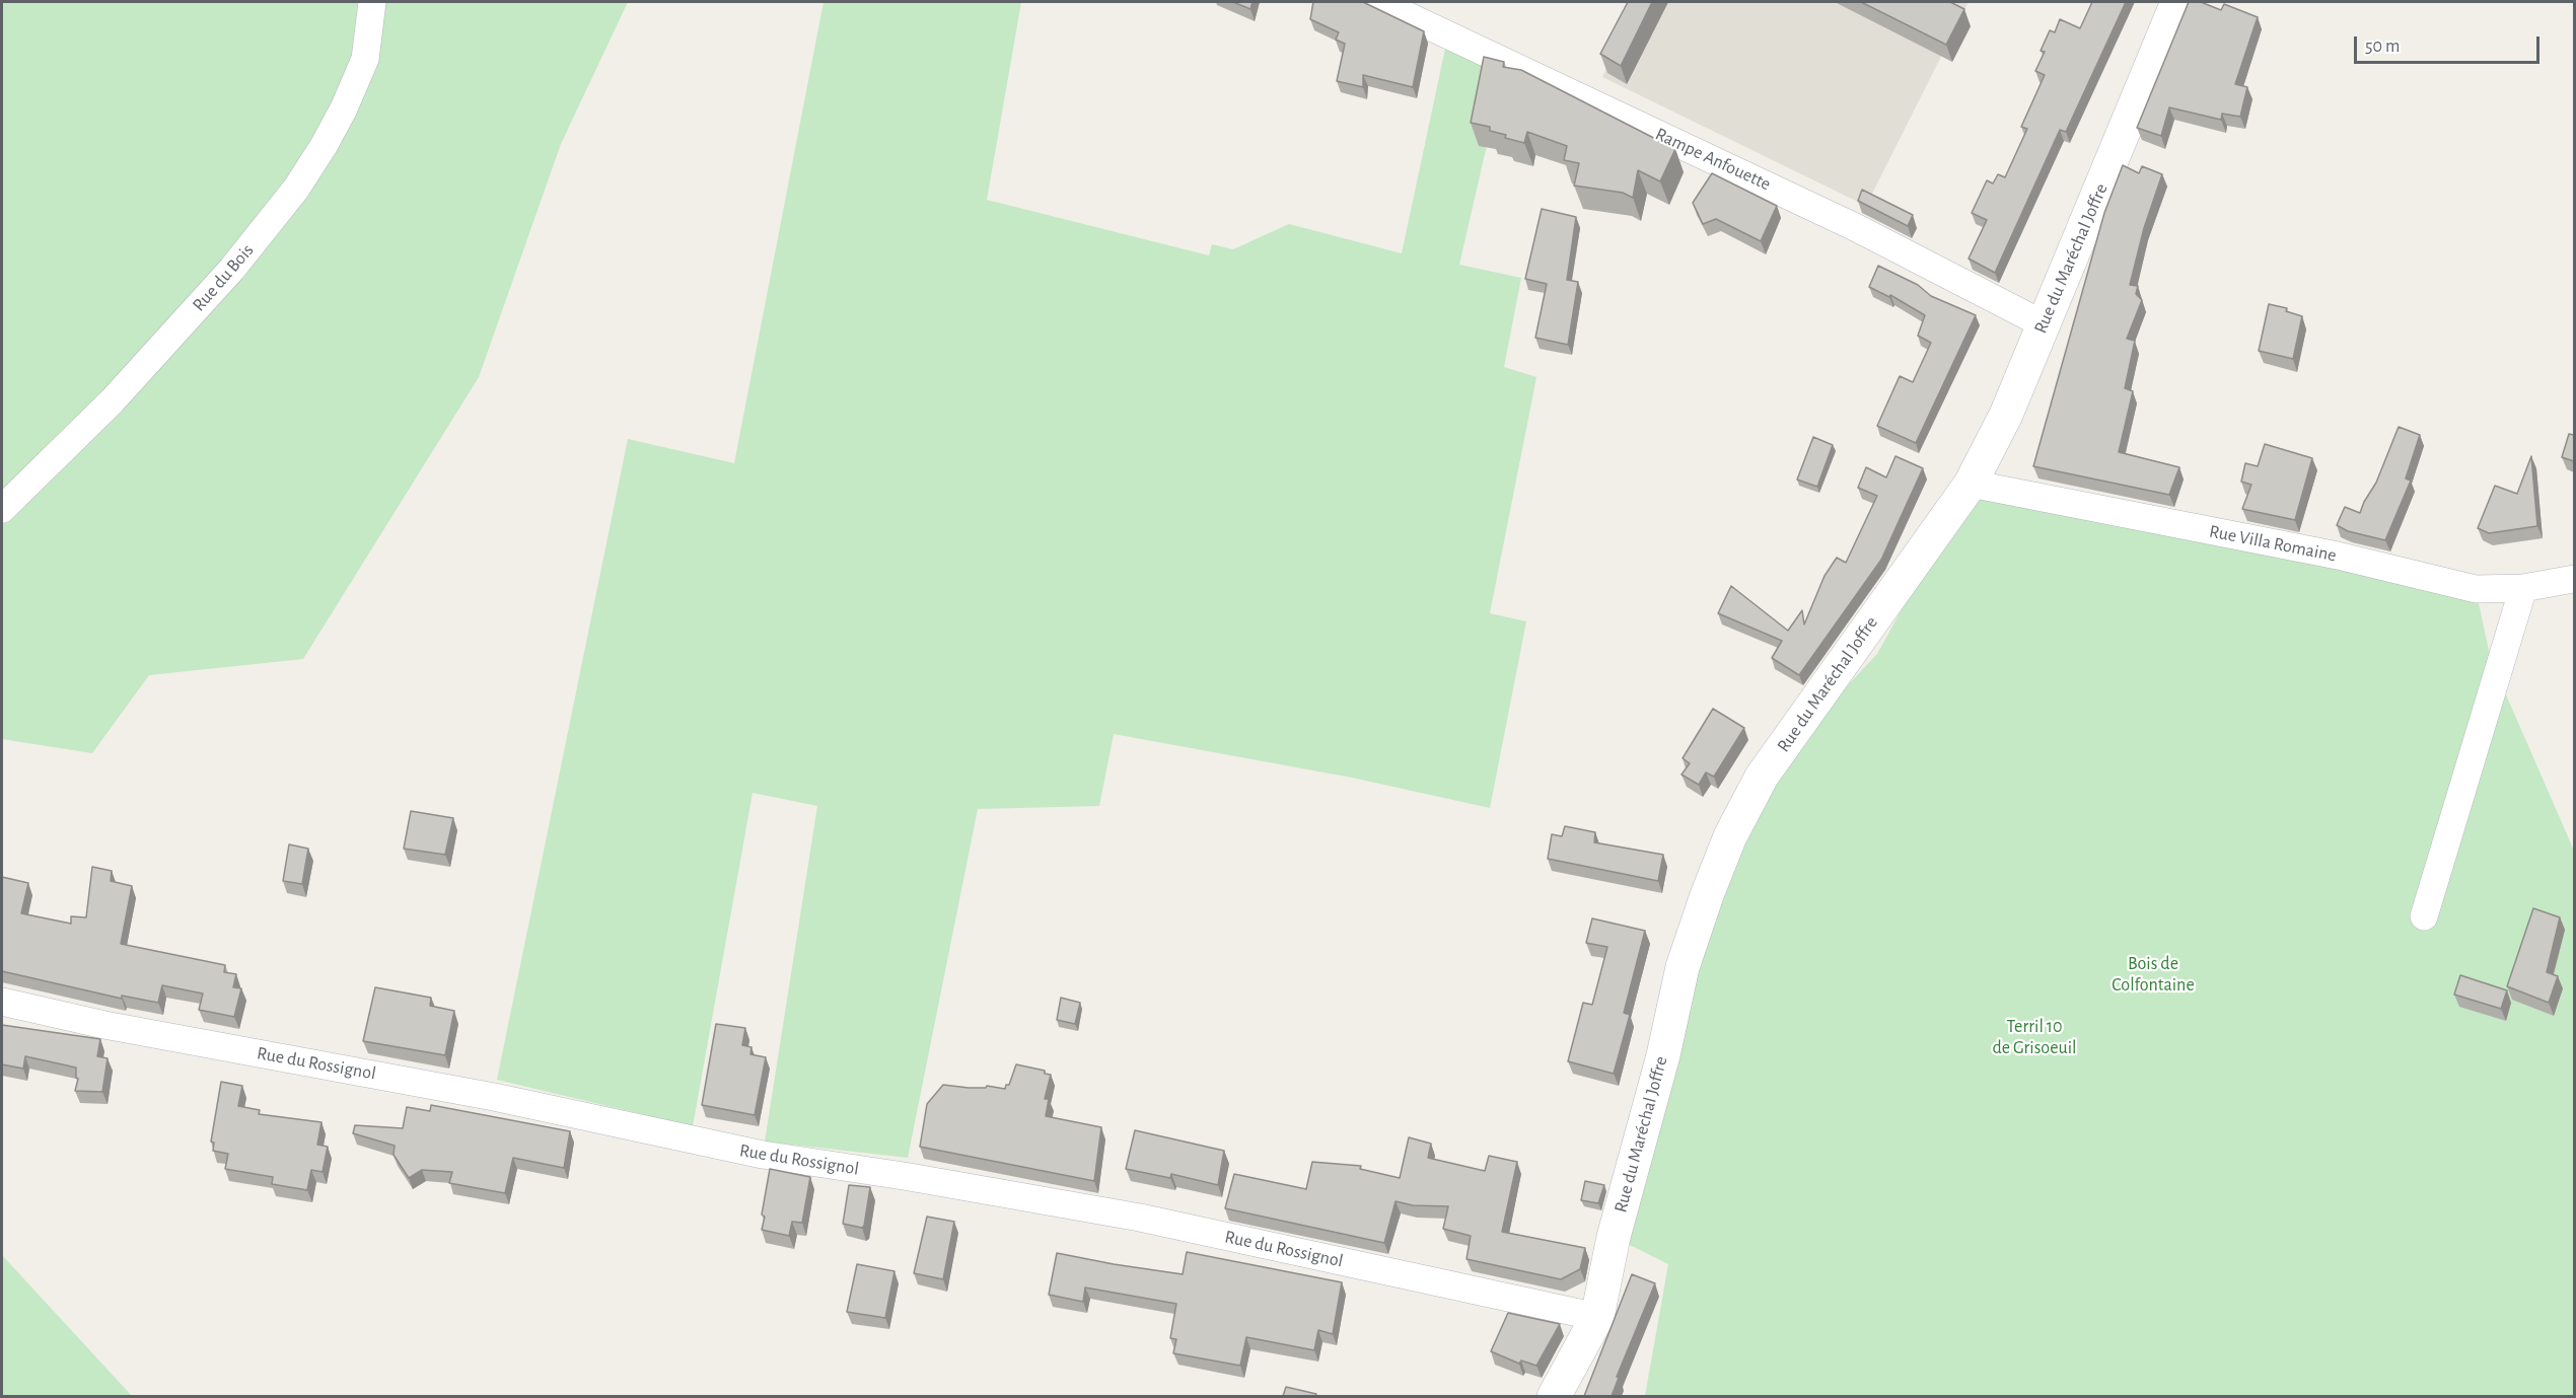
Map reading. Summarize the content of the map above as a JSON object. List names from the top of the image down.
{
  "streets": {
    "street": [
      "Rampe Anfouette",
      "Rue du Maréchal Joffre",
      "Rue du Bois",
      "Rue Villa Romaine",
      "Rue du Rossignol"
    ]
  },
  "crossings": [
    ["Rampe Anfouette", "Rue du Maréchal Joffre"],
    ["Rue du Maréchal Joffre", "Rue Villa Romaine"],
    ["Rue du Maréchal Joffre", "Rue du Rossignol"]
  ],
  "parks": ["Bois de Colfontaine", "Terril 10 de Grisoeuil"],
  "scale_bar": "50 m"
}
